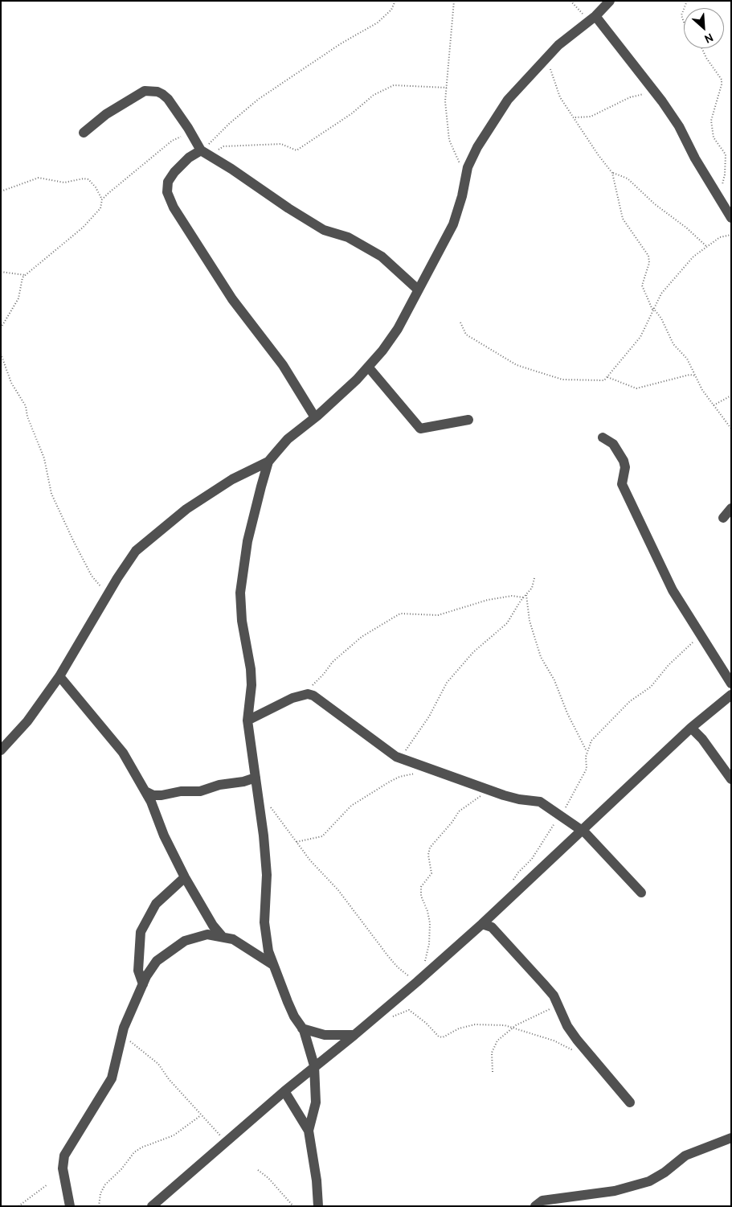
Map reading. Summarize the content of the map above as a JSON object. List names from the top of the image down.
{
  "north": "bottom right"
}
